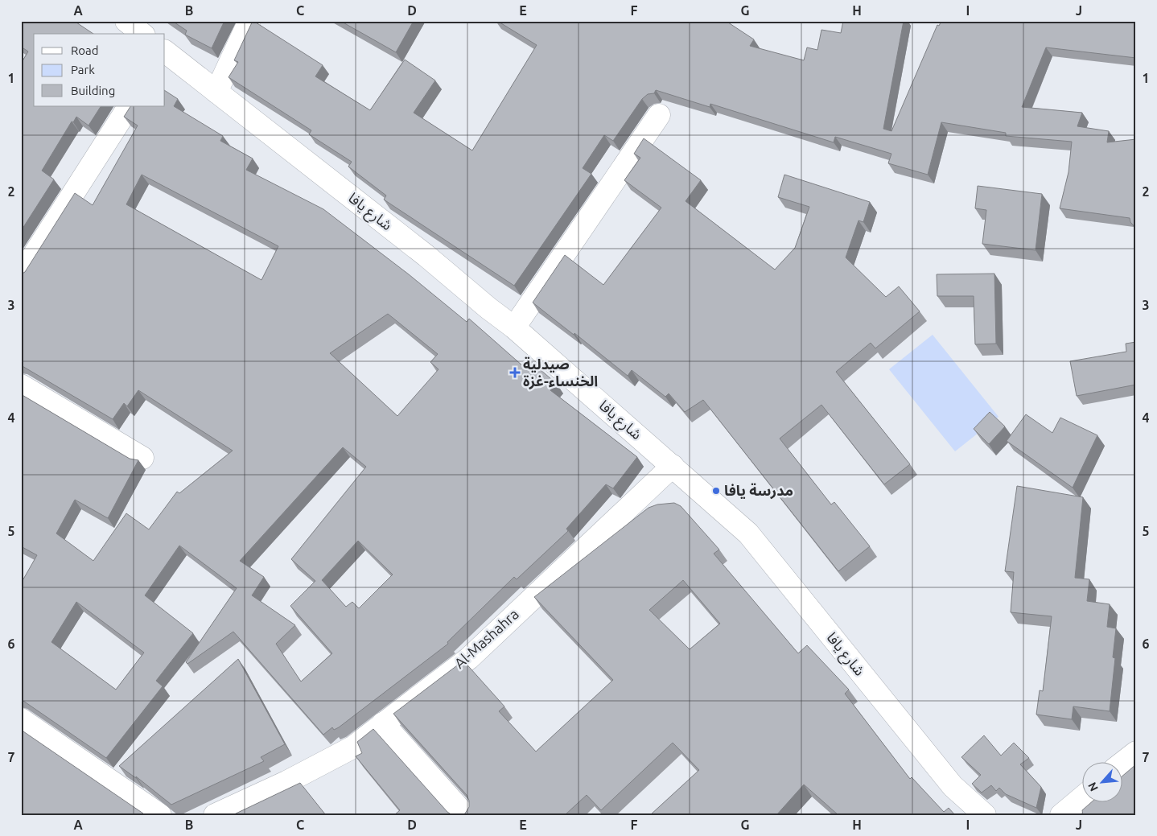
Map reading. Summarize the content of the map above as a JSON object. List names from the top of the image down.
{
  "streets": {
    "street": ["شارع يافا", "Al-Mashahra"]
  },
  "crossings": [
    ["شارع يافا", "Al-Mashahra"]
  ],
  "places": {
    "health": ["صيدلية الخنساء-غزة"],
    "other": ["مدرسة يافا"]
  },
  "legend": ["Road", "Park", "Building"],
  "north": "bottom left",
  "grid": {
    "columns": [
      "A",
      "B",
      "C",
      "D",
      "E",
      "F",
      "G",
      "H",
      "I",
      "J"
    ],
    "rows": [
      "1",
      "2",
      "3",
      "4",
      "5",
      "6",
      "7"
    ]
  }
}
